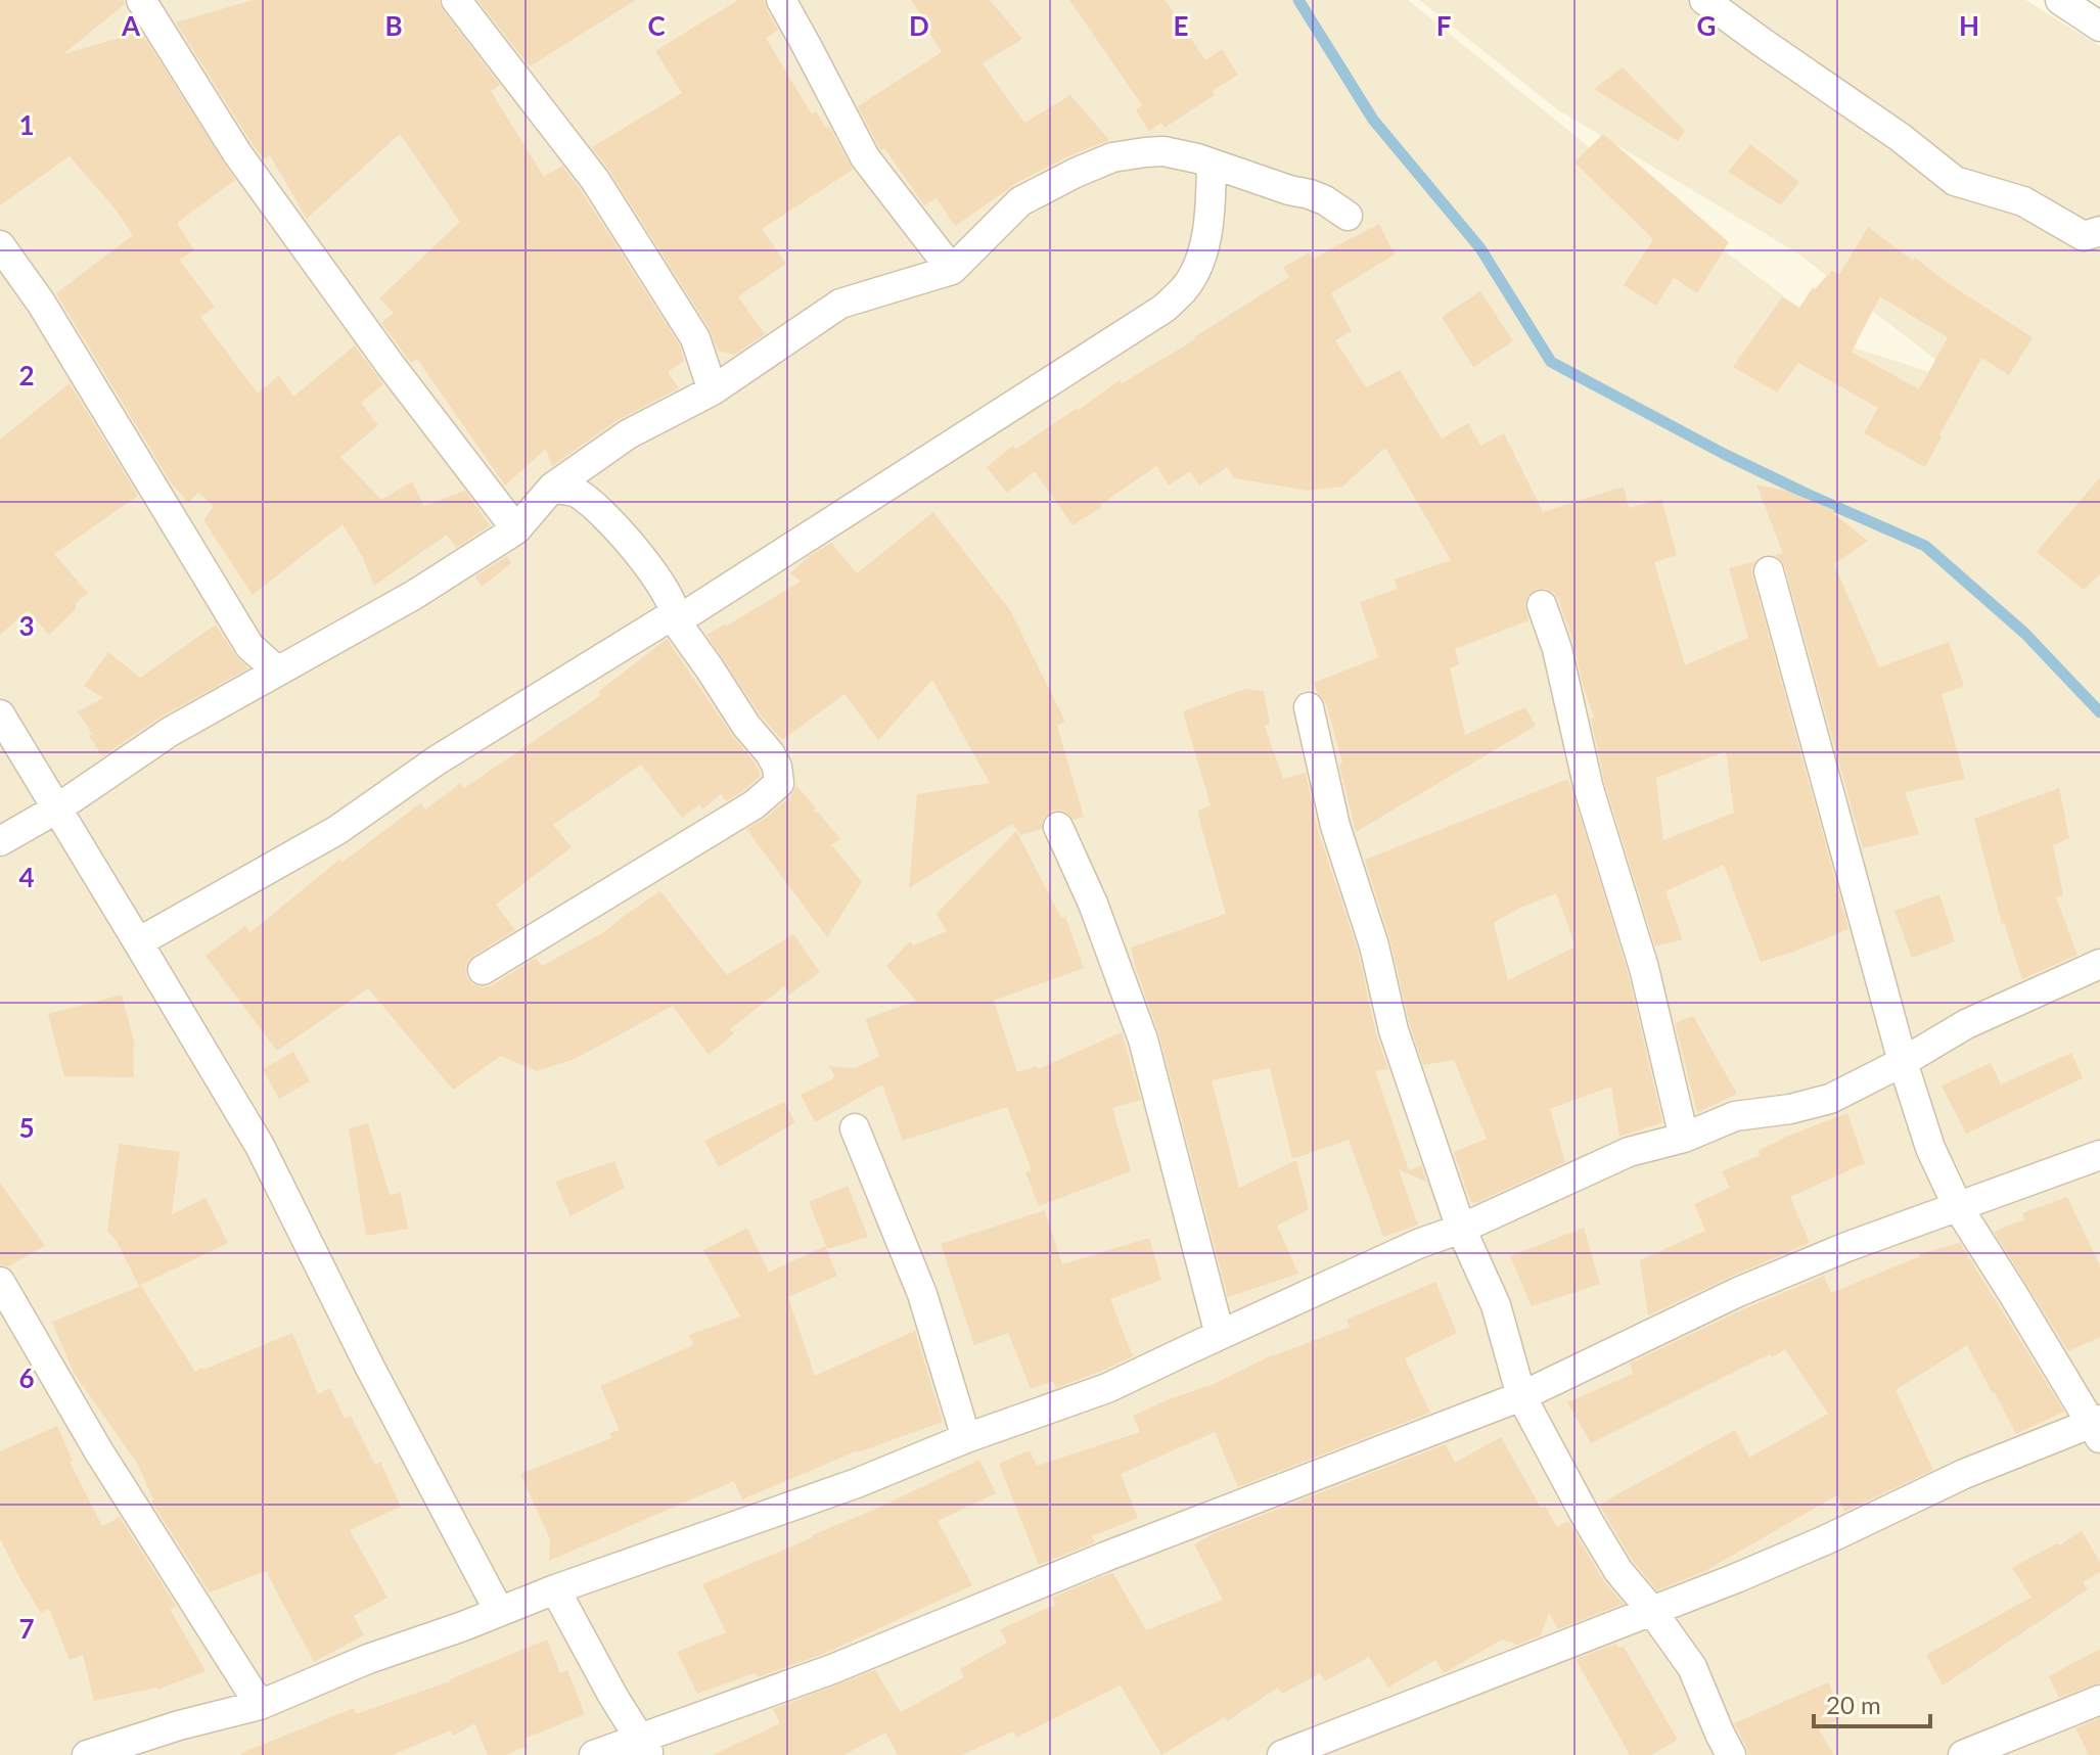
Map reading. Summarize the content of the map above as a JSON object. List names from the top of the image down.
{
  "scale_bar": "20 m",
  "grid": {
    "columns": [
      "A",
      "B",
      "C",
      "D",
      "E",
      "F",
      "G",
      "H"
    ],
    "rows": [
      "1",
      "2",
      "3",
      "4",
      "5",
      "6",
      "7"
    ]
  }
}
